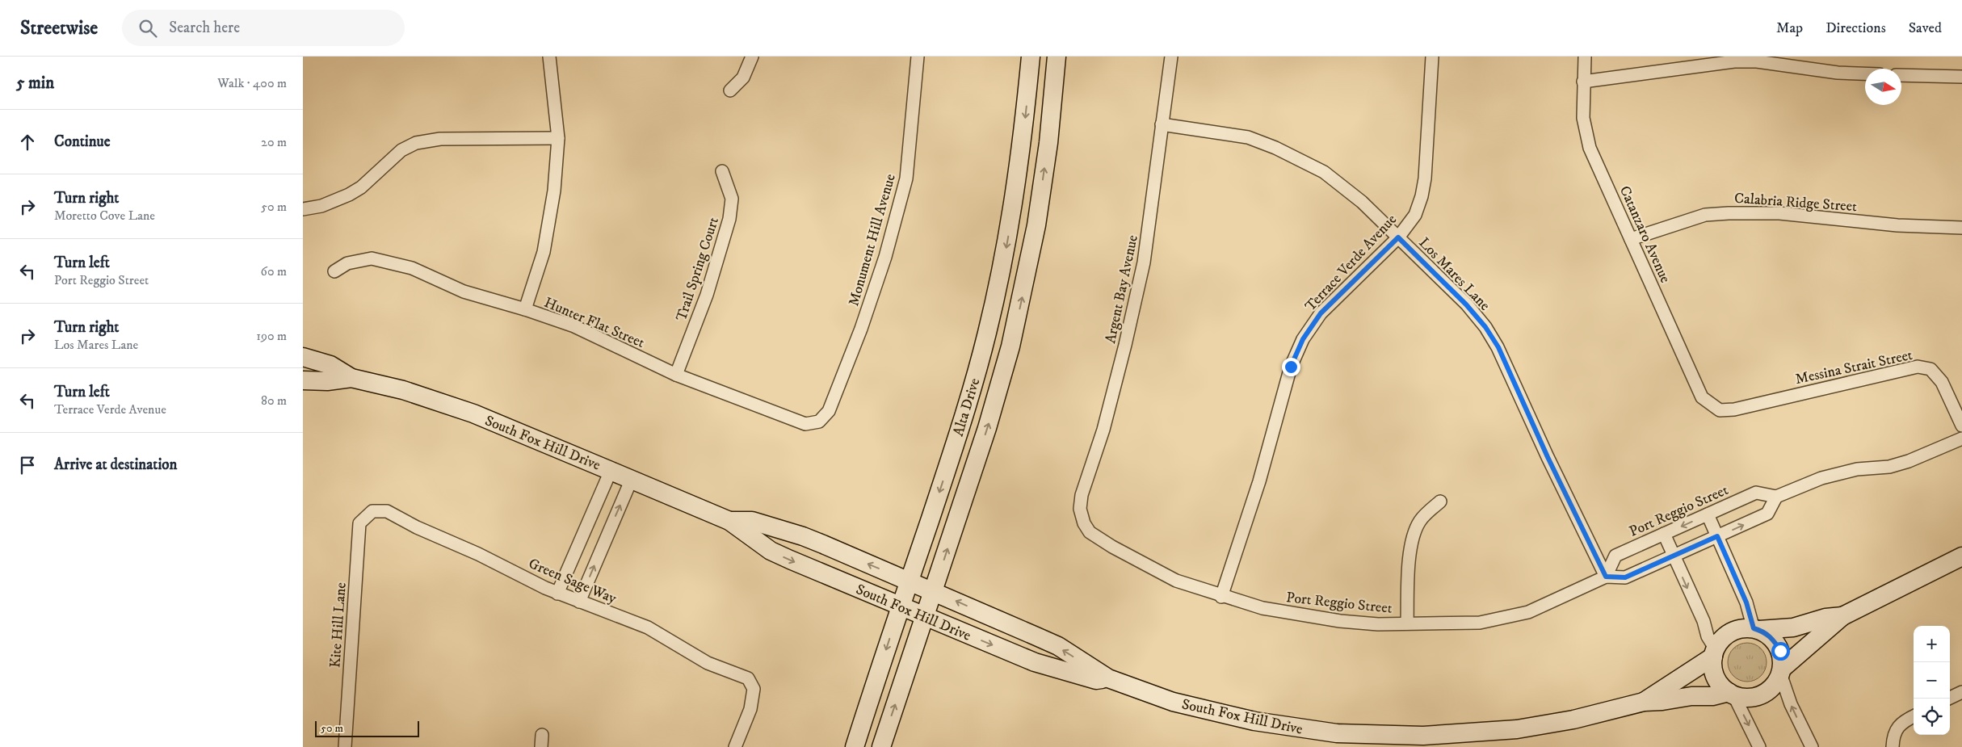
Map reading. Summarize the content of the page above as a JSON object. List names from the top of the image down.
{
  "streets": {
    "street": [
      "Calabria Ridge Street",
      "Catanzaro Avenue",
      "Monument Hill Avenue",
      "Terrace Verde Avenue",
      "Trail Spring Court",
      "Los Mares Lane",
      "Argent Bay Avenue",
      "Hunter Flat Street",
      "Messina Strait Street",
      "Alta Drive",
      "South Fox Hill Drive",
      "Port Reggio Street",
      "Green Sage Way",
      "Kite Hill Lane"
    ]
  },
  "crossings": [
    ["Calabria Ridge Street", "Catanzaro Avenue"],
    ["Catanzaro Avenue", "Messina Strait Street"],
    ["Monument Hill Avenue", "Hunter Flat Street"],
    ["Terrace Verde Avenue", "Los Mares Lane"],
    ["Terrace Verde Avenue", "Port Reggio Street"],
    ["Trail Spring Court", "Hunter Flat Street"],
    ["Los Mares Lane", "Argent Bay Avenue"],
    ["Los Mares Lane", "Port Reggio Street"],
    ["Argent Bay Avenue", "Port Reggio Street"],
    ["Alta Drive", "South Fox Hill Drive"],
    ["Green Sage Way", "Kite Hill Lane"]
  ],
  "scale_bar": "50 m",
  "north": "right",
  "page": {
    "header": "Streetwise",
    "search": "Search here",
    "nav": ["Map", "Directions", "Saved"],
    "heading": ["5 min", "Walk · 400 m"],
    "list": [
      ["Continue", "20 m"],
      ["Turn right", "Moretto Cove Lane", "50 m"],
      ["Turn left", "Port Reggio Street", "60 m"],
      ["Turn right", "Los Mares Lane", "190 m"],
      ["Turn left", "Terrace Verde Avenue", "80 m"],
      "Arrive at destination"
    ],
    "map_buttons": ["+", "−"],
    "scale": "50 m"
  }
}
